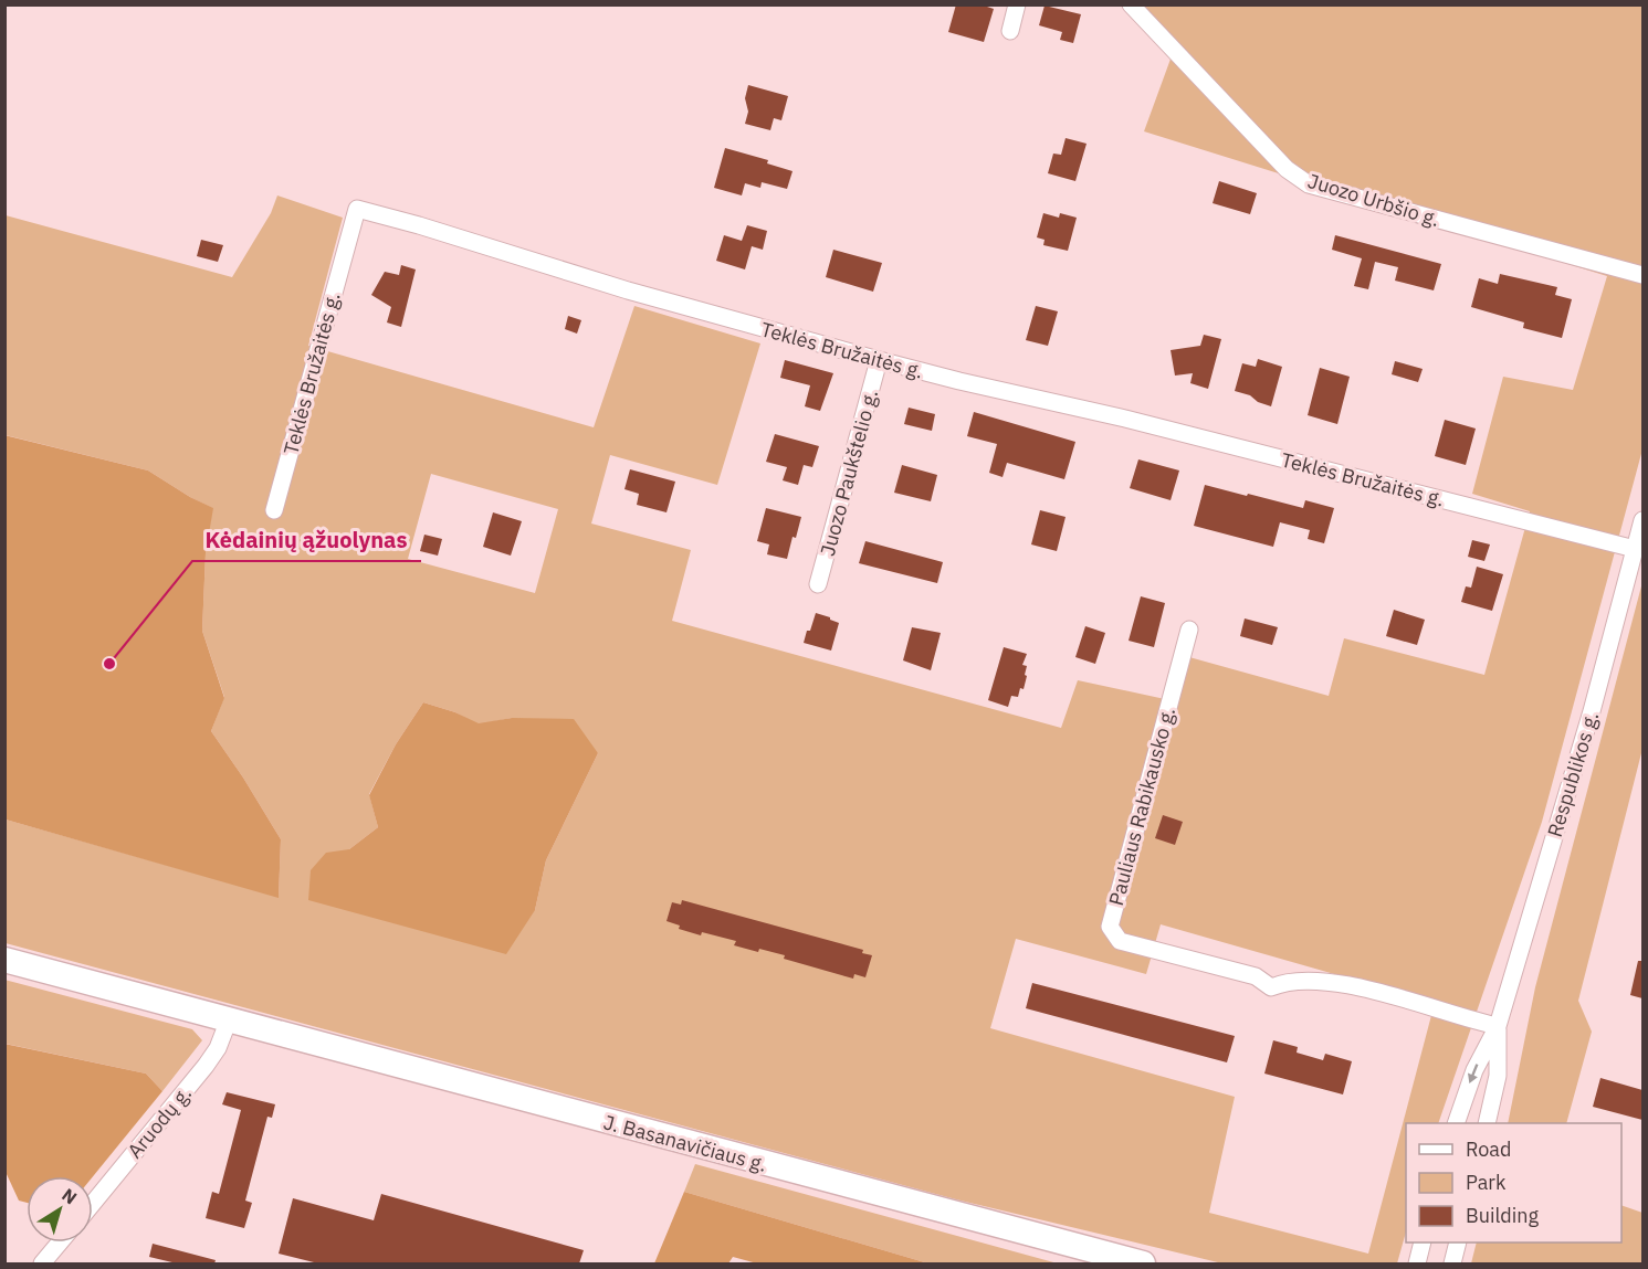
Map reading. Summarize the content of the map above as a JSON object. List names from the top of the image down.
{
  "streets": {
    "main road": ["J. Basanavičiaus g."],
    "street": [
      "Juozo Urbšio g.",
      "Teklės Bružaitės g.",
      "Juozo Paukštelio g.",
      "Respublikos g.",
      "Pauliaus Rabikausko g.",
      "Aruodų g."
    ]
  },
  "crossings": [
    ["Teklės Bružaitės g.", "Juozo Paukštelio g."],
    ["Teklės Bružaitės g.", "Respublikos g."],
    ["Respublikos g.", "Pauliaus Rabikausko g."],
    ["Aruodų g.", "J. Basanavičiaus g."]
  ],
  "places": ["Kėdainių ąžuolynas"],
  "legend": ["Road", "Park", "Building"],
  "north": "top right"
}
